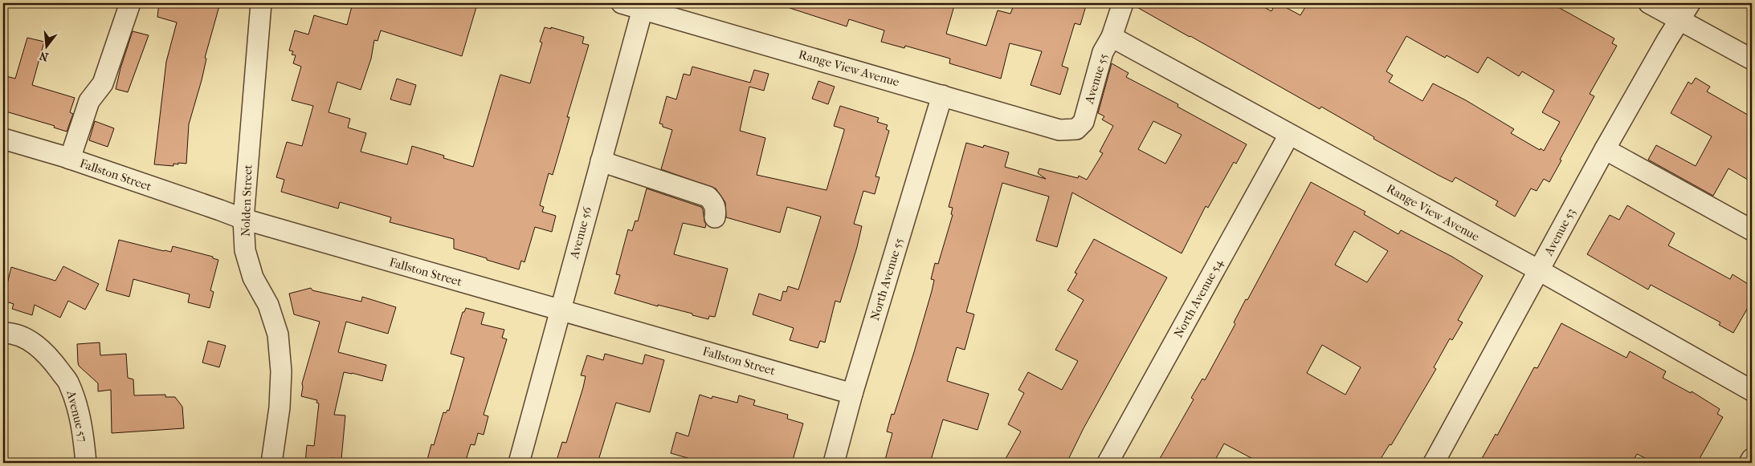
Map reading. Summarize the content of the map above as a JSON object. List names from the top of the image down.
{
  "streets": {
    "street": [
      "Range View Avenue",
      "Avenue 55",
      "Fallston Street",
      "Nolden Street",
      "Avenue 53",
      "Avenue 56",
      "North Avenue 55",
      "North Avenue 54",
      "Avenue 57"
    ]
  },
  "crossings": [
    ["Range View Avenue", "Avenue 55"],
    ["Range View Avenue", "Avenue 53"],
    ["Range View Avenue", "Avenue 56"],
    ["Range View Avenue", "North Avenue 55"],
    ["Range View Avenue", "North Avenue 54"],
    ["Fallston Street", "Nolden Street"],
    ["Fallston Street", "Avenue 56"],
    ["Fallston Street", "North Avenue 55"]
  ],
  "north": "bottom"
}
